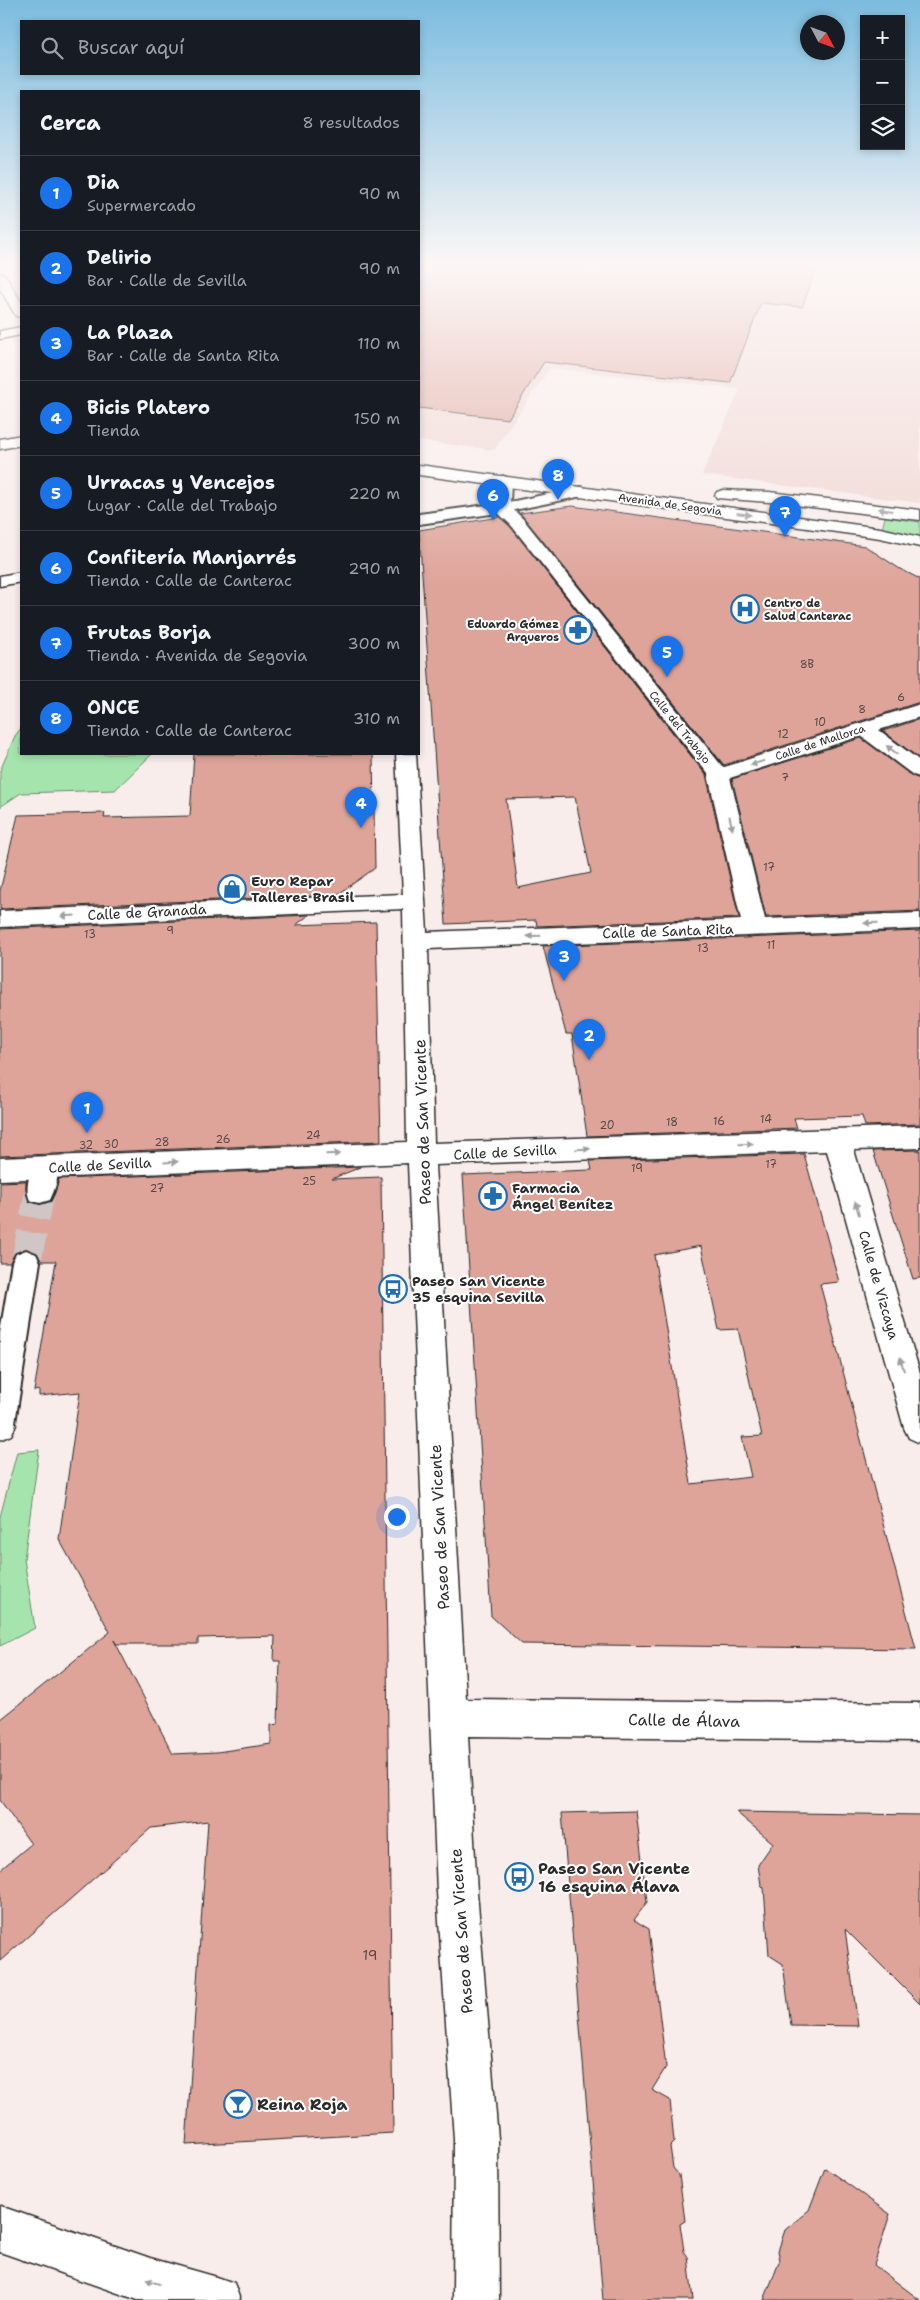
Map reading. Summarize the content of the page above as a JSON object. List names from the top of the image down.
{
  "streets": {
    "street": [
      "Avenida de Segovia",
      "Calle del Trabajo",
      "Calle de Mallorca",
      "Calle de Granada",
      "Calle de Santa Rita",
      "Paseo de San Vicente",
      "Calle de Sevilla",
      "Calle de Vizcaya",
      "Calle de Álava"
    ]
  },
  "crossings": [
    ["Calle del Trabajo", "Calle de Mallorca"],
    ["Calle del Trabajo", "Calle de Santa Rita"],
    ["Calle de Granada", "Paseo de San Vicente"],
    ["Calle de Santa Rita", "Paseo de San Vicente"],
    ["Paseo de San Vicente", "Calle de Sevilla"],
    ["Paseo de San Vicente", "Calle de Álava"],
    ["Calle de Sevilla", "Calle de Vizcaya"]
  ],
  "one_way": [
    "Calle de Mallorca",
    "Calle de Granada",
    "Calle de Santa Rita",
    "Calle de Sevilla",
    "Calle de Vizcaya"
  ],
  "places": {
    "hospital": ["Centro de Salud Canterac"],
    "pharmacy": ["Eduardo Gómez Arqueros", "Farmacia Ángel Benítez"],
    "shop": ["Euro Repar Talleres Brasil"],
    "bus stop": ["Paseo San Vicente 35 esquina Sevilla", "Paseo San Vicente 16 esquina Álava"],
    "bar": ["Reina Roja"]
  },
  "house_numbers": [
    "8B",
    "6",
    "8",
    "10",
    "12",
    "7",
    "17",
    "9",
    "13",
    "11",
    "13",
    "14",
    "16",
    "18",
    "20",
    "24",
    "26",
    "28",
    "30",
    "32",
    "17",
    "19",
    "25",
    "27",
    "19"
  ],
  "north": "bottom right",
  "page": {
    "map_buttons": ["+", "−"],
    "search": "Buscar aquí",
    "heading": ["Cerca", "8 resultados"],
    "list": [
      {
        "mark": "1",
        "name": "Dia",
        "note": "Supermercado",
        "value": "90 m"
      },
      {
        "mark": "2",
        "name": "Delirio",
        "note": "Bar · Calle de Sevilla",
        "value": "90 m"
      },
      {
        "mark": "3",
        "name": "La Plaza",
        "note": "Bar · Calle de Santa Rita",
        "value": "110 m"
      },
      {
        "mark": "4",
        "name": "Bicis Platero",
        "note": "Tienda",
        "value": "150 m"
      },
      {
        "mark": "5",
        "name": "Urracas y Vencejos",
        "note": "Lugar · Calle del Trabajo",
        "value": "220 m"
      },
      {
        "mark": "6",
        "name": "Confitería Manjarrés",
        "note": "Tienda · Calle de Canterac",
        "value": "290 m"
      },
      {
        "mark": "7",
        "name": "Frutas Borja",
        "note": "Tienda · Avenida de Segovia",
        "value": "300 m"
      },
      {
        "mark": "8",
        "name": "ONCE",
        "note": "Tienda · Calle de Canterac",
        "value": "310 m"
      }
    ],
    "pins": [
      "8",
      "6",
      "7",
      "5",
      "4",
      "3",
      "2",
      "1"
    ]
  }
}
